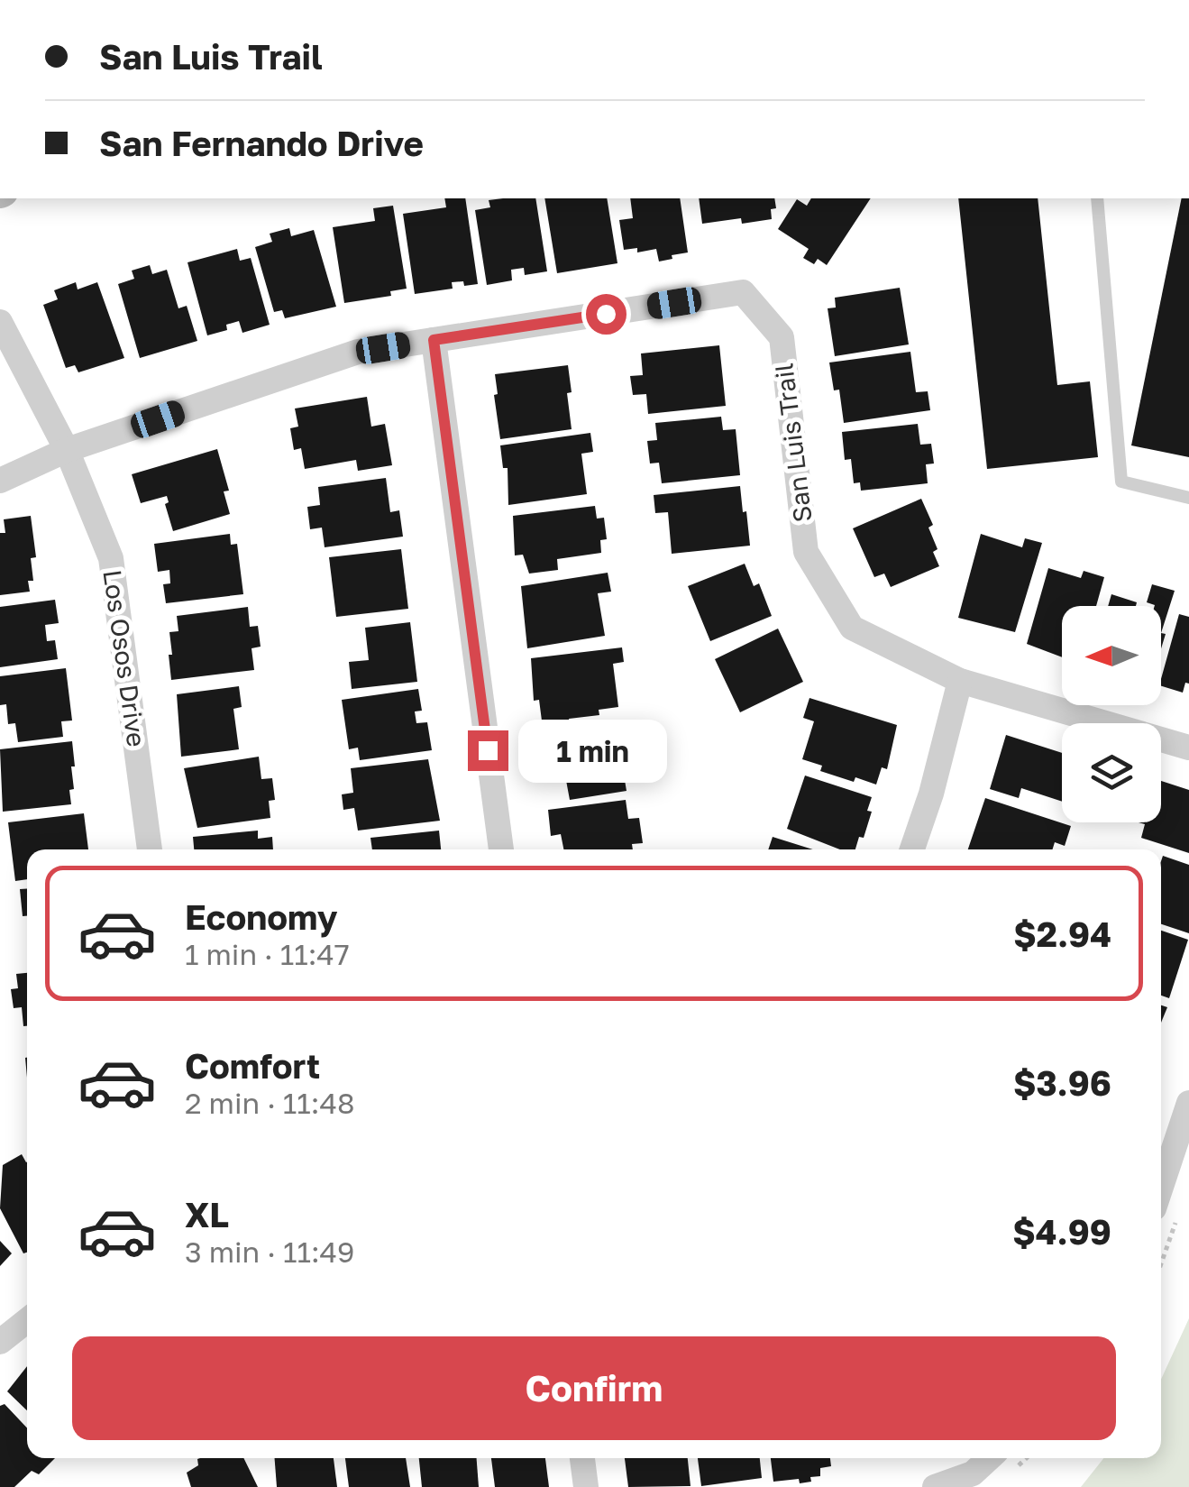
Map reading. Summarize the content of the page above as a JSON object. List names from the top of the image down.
{
  "streets": {
    "street": ["San Luis Trail", "Los Osos Drive"]
  },
  "crossings": [
    ["San Luis Trail", "Los Osos Drive"]
  ],
  "north": "left",
  "page": {
    "banner": ["San Luis Trail", "San Fernando Drive"],
    "bubble": "1 min",
    "list": [
      {
        "name": "Economy",
        "note": "1 min · 11:47",
        "value": "$2.94"
      },
      {
        "name": "Comfort",
        "note": "2 min · 11:48",
        "value": "$3.96"
      },
      {
        "name": "XL",
        "note": "3 min · 11:49",
        "value": "$4.99"
      }
    ],
    "buttons": "Confirm"
  }
}
